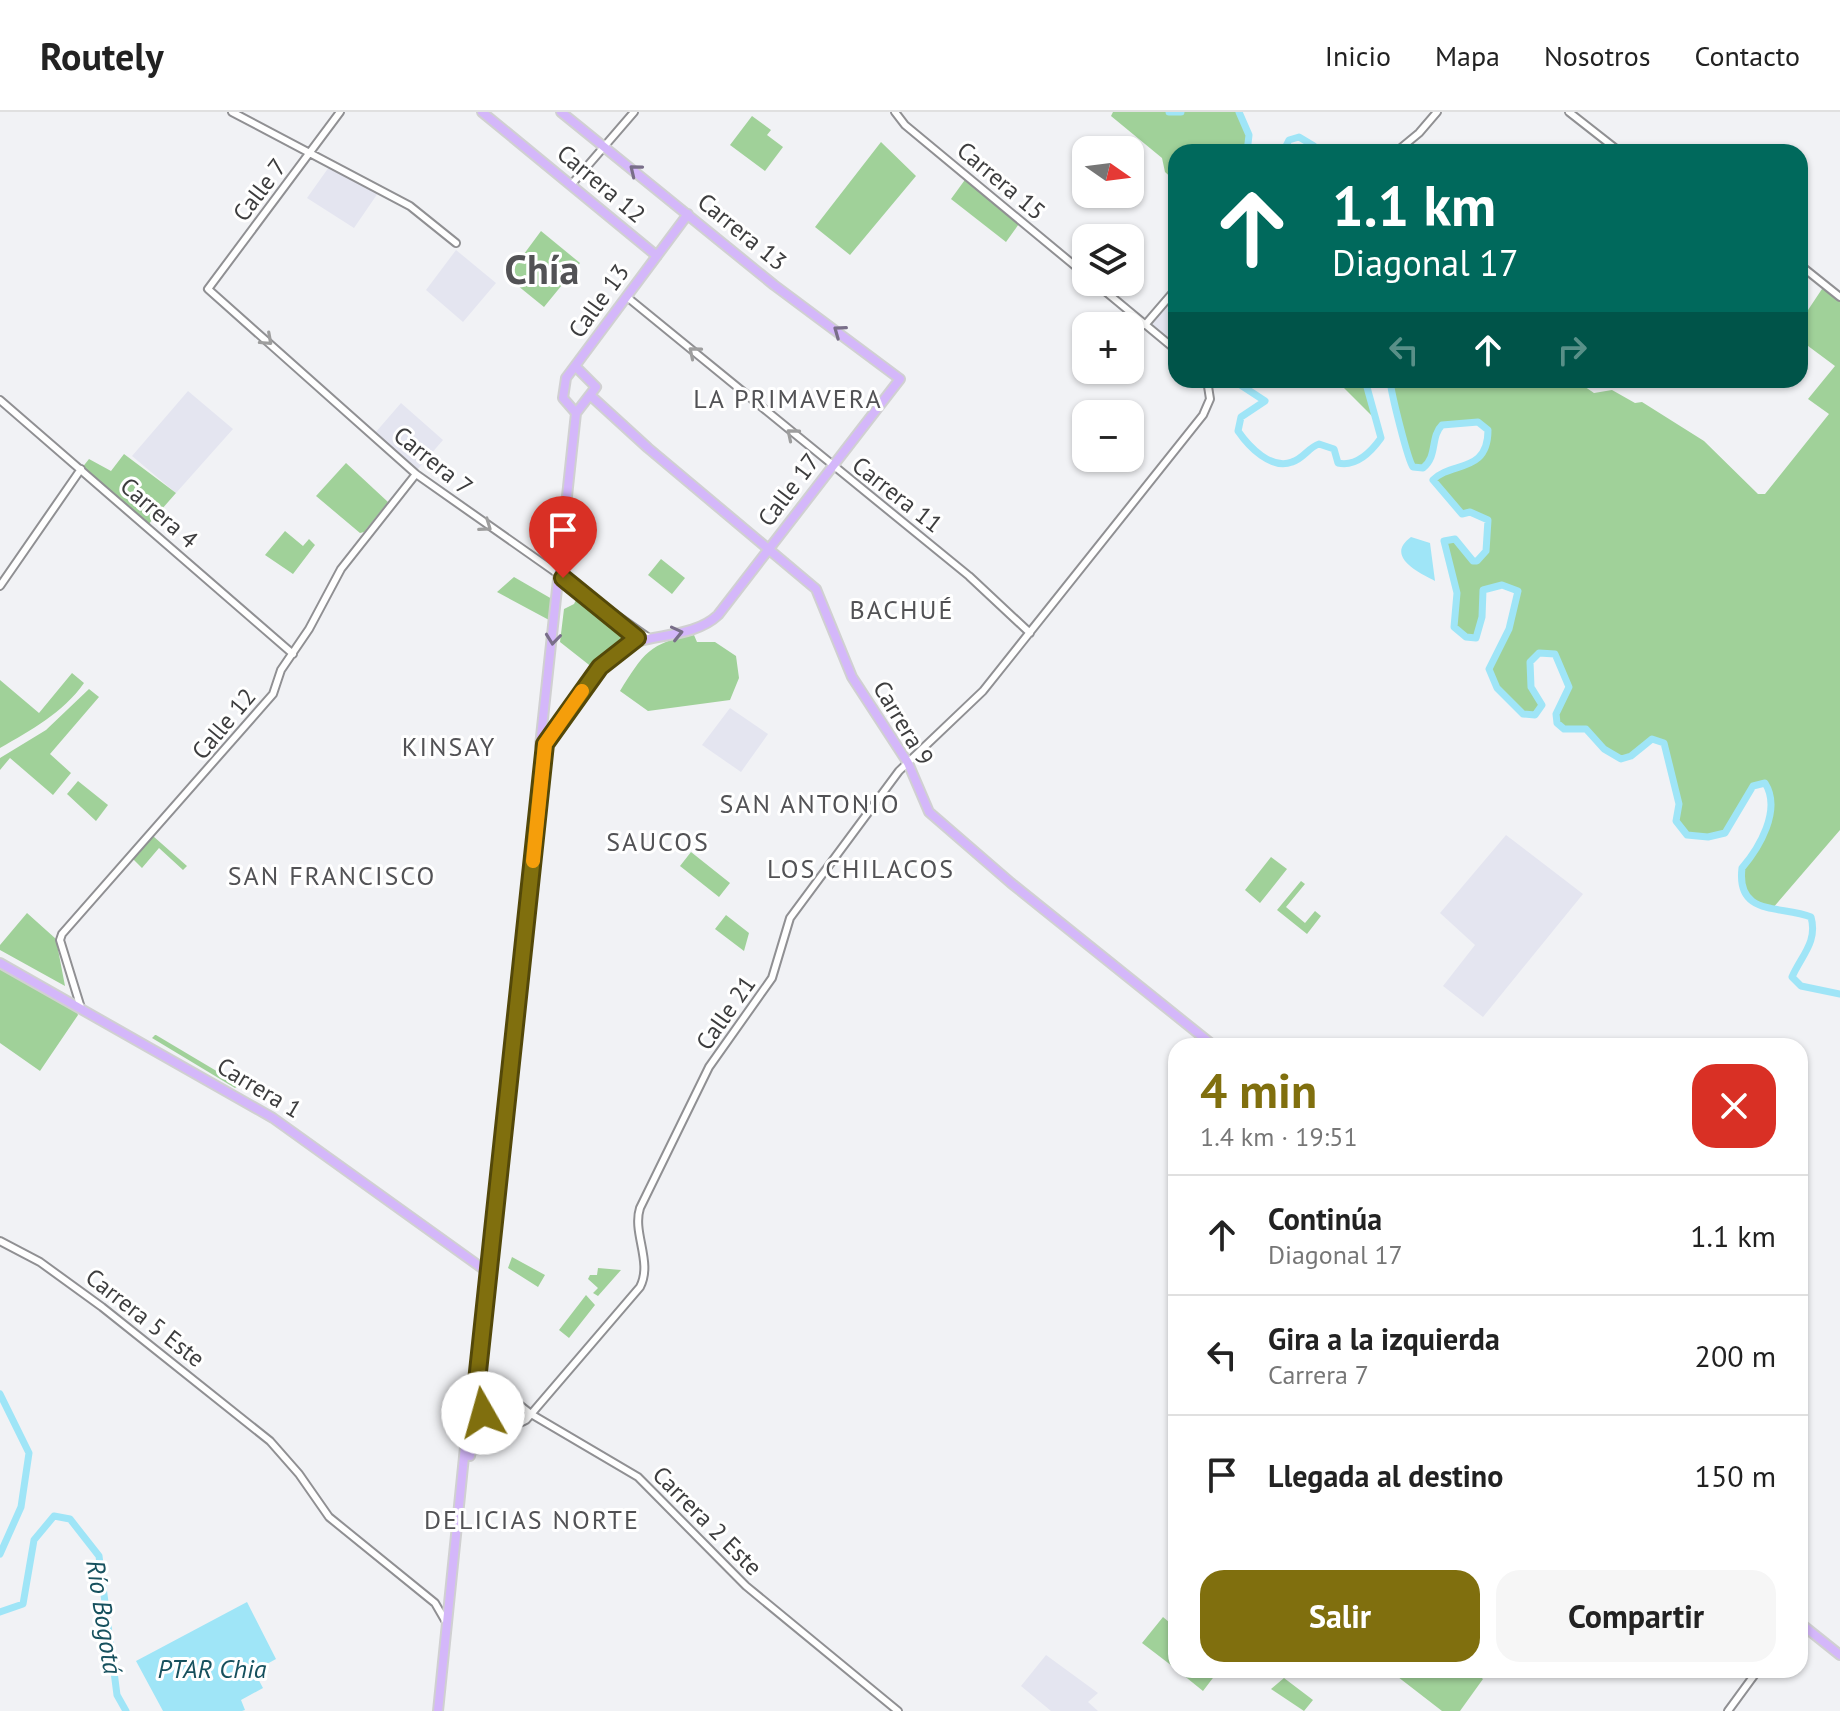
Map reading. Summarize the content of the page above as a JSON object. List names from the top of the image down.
{
  "streets": {
    "main road": [
      "Carrera 12",
      "Carrera 13",
      "Calle 13",
      "Calle 17",
      "Carrera 9",
      "Carrera 1"
    ],
    "street": [
      "Carrera 15",
      "Calle 7",
      "Carrera 7",
      "Carrera 11",
      "Carrera 4",
      "Calle 12",
      "Calle 21",
      "Carrera 5 Este",
      "Carrera 2 Este"
    ]
  },
  "crossings": [
    ["Carrera 12", "Calle 13"],
    ["Calle 7", "Carrera 7"],
    ["Carrera 13", "Calle 13"],
    ["Carrera 13", "Calle 17"],
    ["Calle 13", "Carrera 11"],
    ["Carrera 7", "Calle 17"],
    ["Carrera 7", "Calle 12"],
    ["Calle 17", "Carrera 11"],
    ["Calle 17", "Carrera 9"],
    ["Carrera 11", "Calle 21"],
    ["Carrera 4", "Calle 12"],
    ["Carrera 9", "Calle 21"],
    ["Calle 12", "Carrera 1"],
    ["Calle 21", "Carrera 2 Este"]
  ],
  "one_way": [
    "Carrera 13",
    "Carrera 7",
    "Calle 17",
    "Carrera 11"
  ],
  "districts": [
    "Chía",
    "LA PRIMAVERA",
    "BACHUÉ",
    "KINSAY",
    "SAN ANTONIO",
    "SAUCOS",
    "LOS CHILACOS",
    "SAN FRANCISCO",
    "DELICIAS NORTE"
  ],
  "water": ["Río Bogotá", "PTAR Chia"],
  "north": "right",
  "page": {
    "header": "Routely",
    "nav": [
      "Inicio",
      "Mapa",
      "Nosotros",
      "Contacto"
    ],
    "map_buttons": ["+", "−"],
    "turn": ["1.1 km", "Diagonal 17"],
    "heading": ["4 min", "1.4 km · 19:51"],
    "list": [
      {
        "name": "Continúa",
        "note": "Diagonal 17",
        "value": "1.1 km"
      },
      {
        "name": "Gira a la izquierda",
        "note": "Carrera 7",
        "value": "200 m"
      },
      {
        "name": "Llegada al destino",
        "value": "150 m"
      }
    ],
    "buttons": ["Salir", "Compartir"]
  }
}
